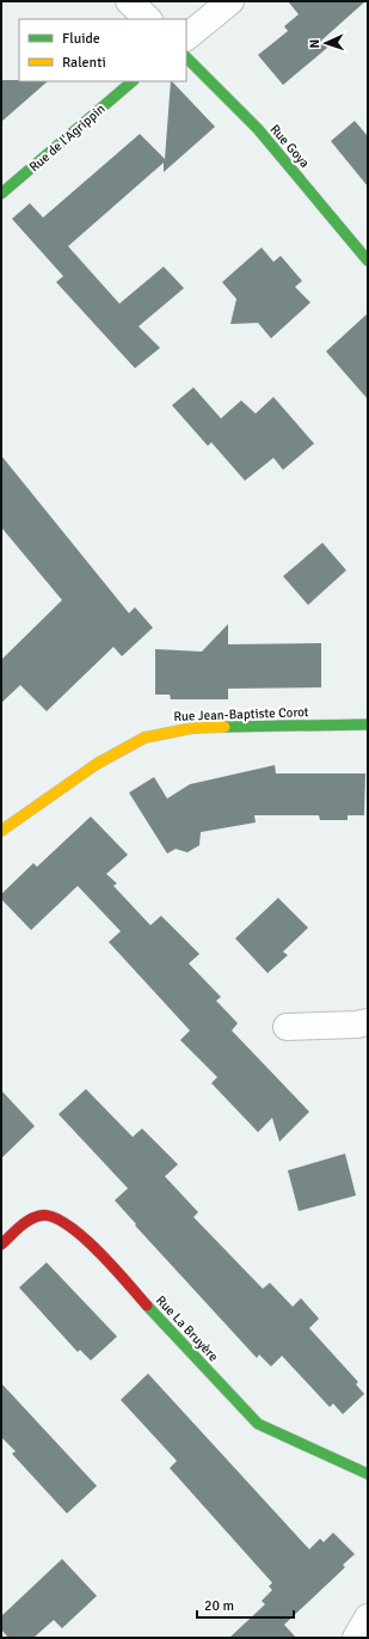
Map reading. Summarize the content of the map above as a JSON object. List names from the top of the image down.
{
  "streets": {
    "street": [
      "Rue de l'Agrippin",
      "Rue Goya",
      "Rue Jean-Baptiste Corot",
      "Rue La Bruyère"
    ]
  },
  "legend": ["Fluide", "Ralenti"],
  "scale_bar": "20 m",
  "north": "left"
}
